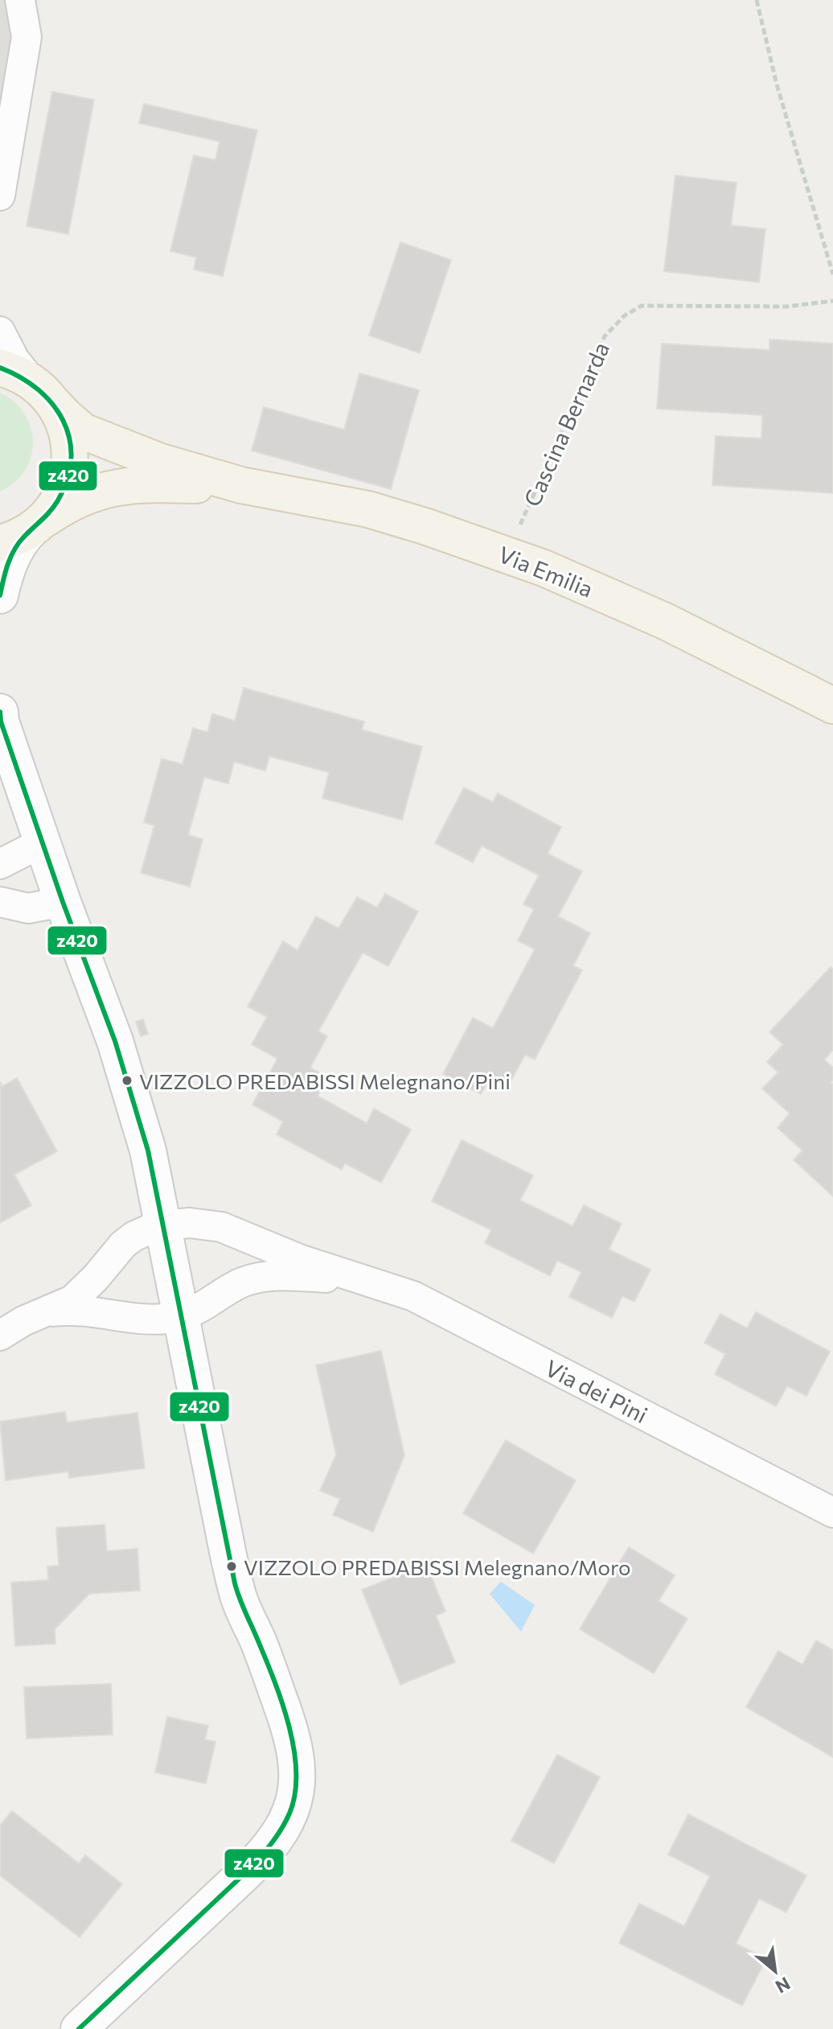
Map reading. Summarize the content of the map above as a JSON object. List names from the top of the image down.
{
  "streets": {
    "main road": ["Via Emilia"],
    "street": ["Via dei Pini"],
    "path": ["Cascina Bernarda"]
  },
  "crossings": [
    ["Cascina Bernarda", "Via Emilia"]
  ],
  "places": ["VIZZOLO PREDABISSI Melegnano/Pini", "VIZZOLO PREDABISSI Melegnano/Moro"],
  "lines": ["transit line z420"],
  "north": "bottom right"
}
